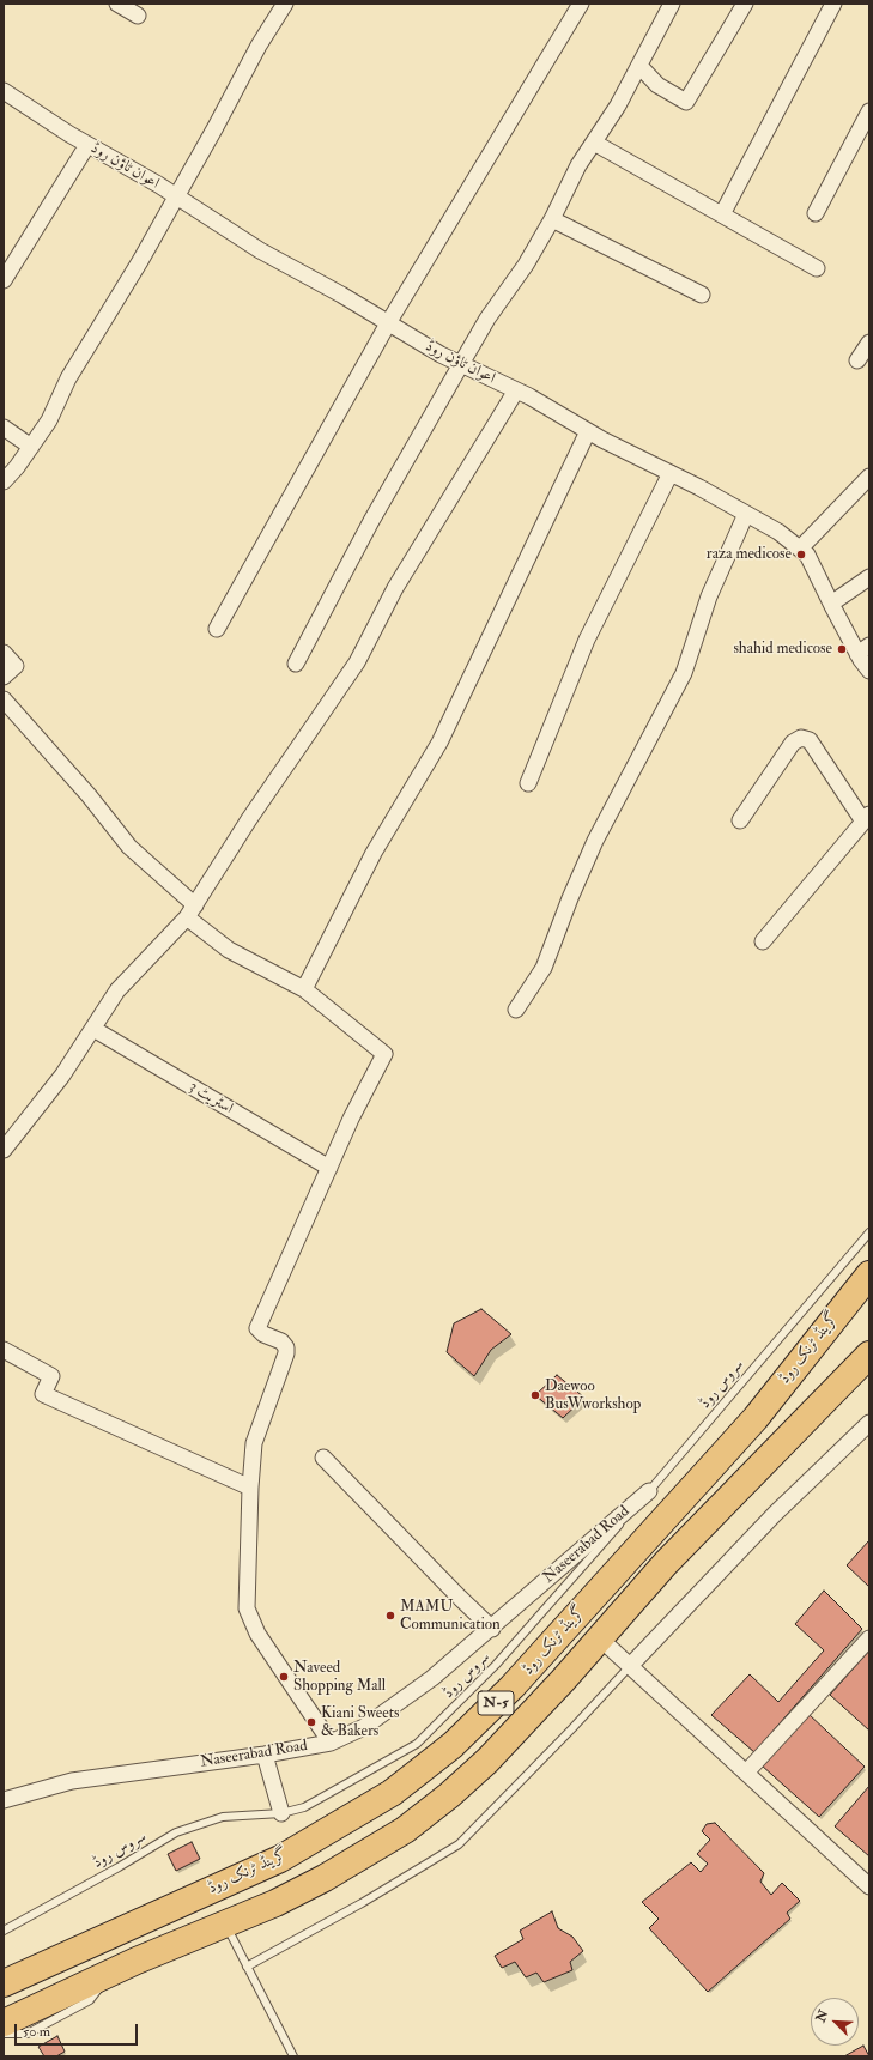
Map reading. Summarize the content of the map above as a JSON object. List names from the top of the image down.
{
  "streets": {
    "highway": ["گرینڈ ٹرنک روڈ", "N-5"],
    "street": ["اعوان ٹاؤن روڈ", "اسٹریٹ 3", "Naseerabad Road"],
    "lane": ["سروس روڈ"]
  },
  "crossings": [
    ["سروس روڈ", "Naseerabad Road"]
  ],
  "places": [
    "raza medicose",
    "shahid medicose",
    "Daewoo BusWworkshop",
    "MAMU Communication",
    "Naveed Shopping Mall",
    "Kiani Sweets & Bakers"
  ],
  "scale_bar": "50 m",
  "north": "top left"
}
